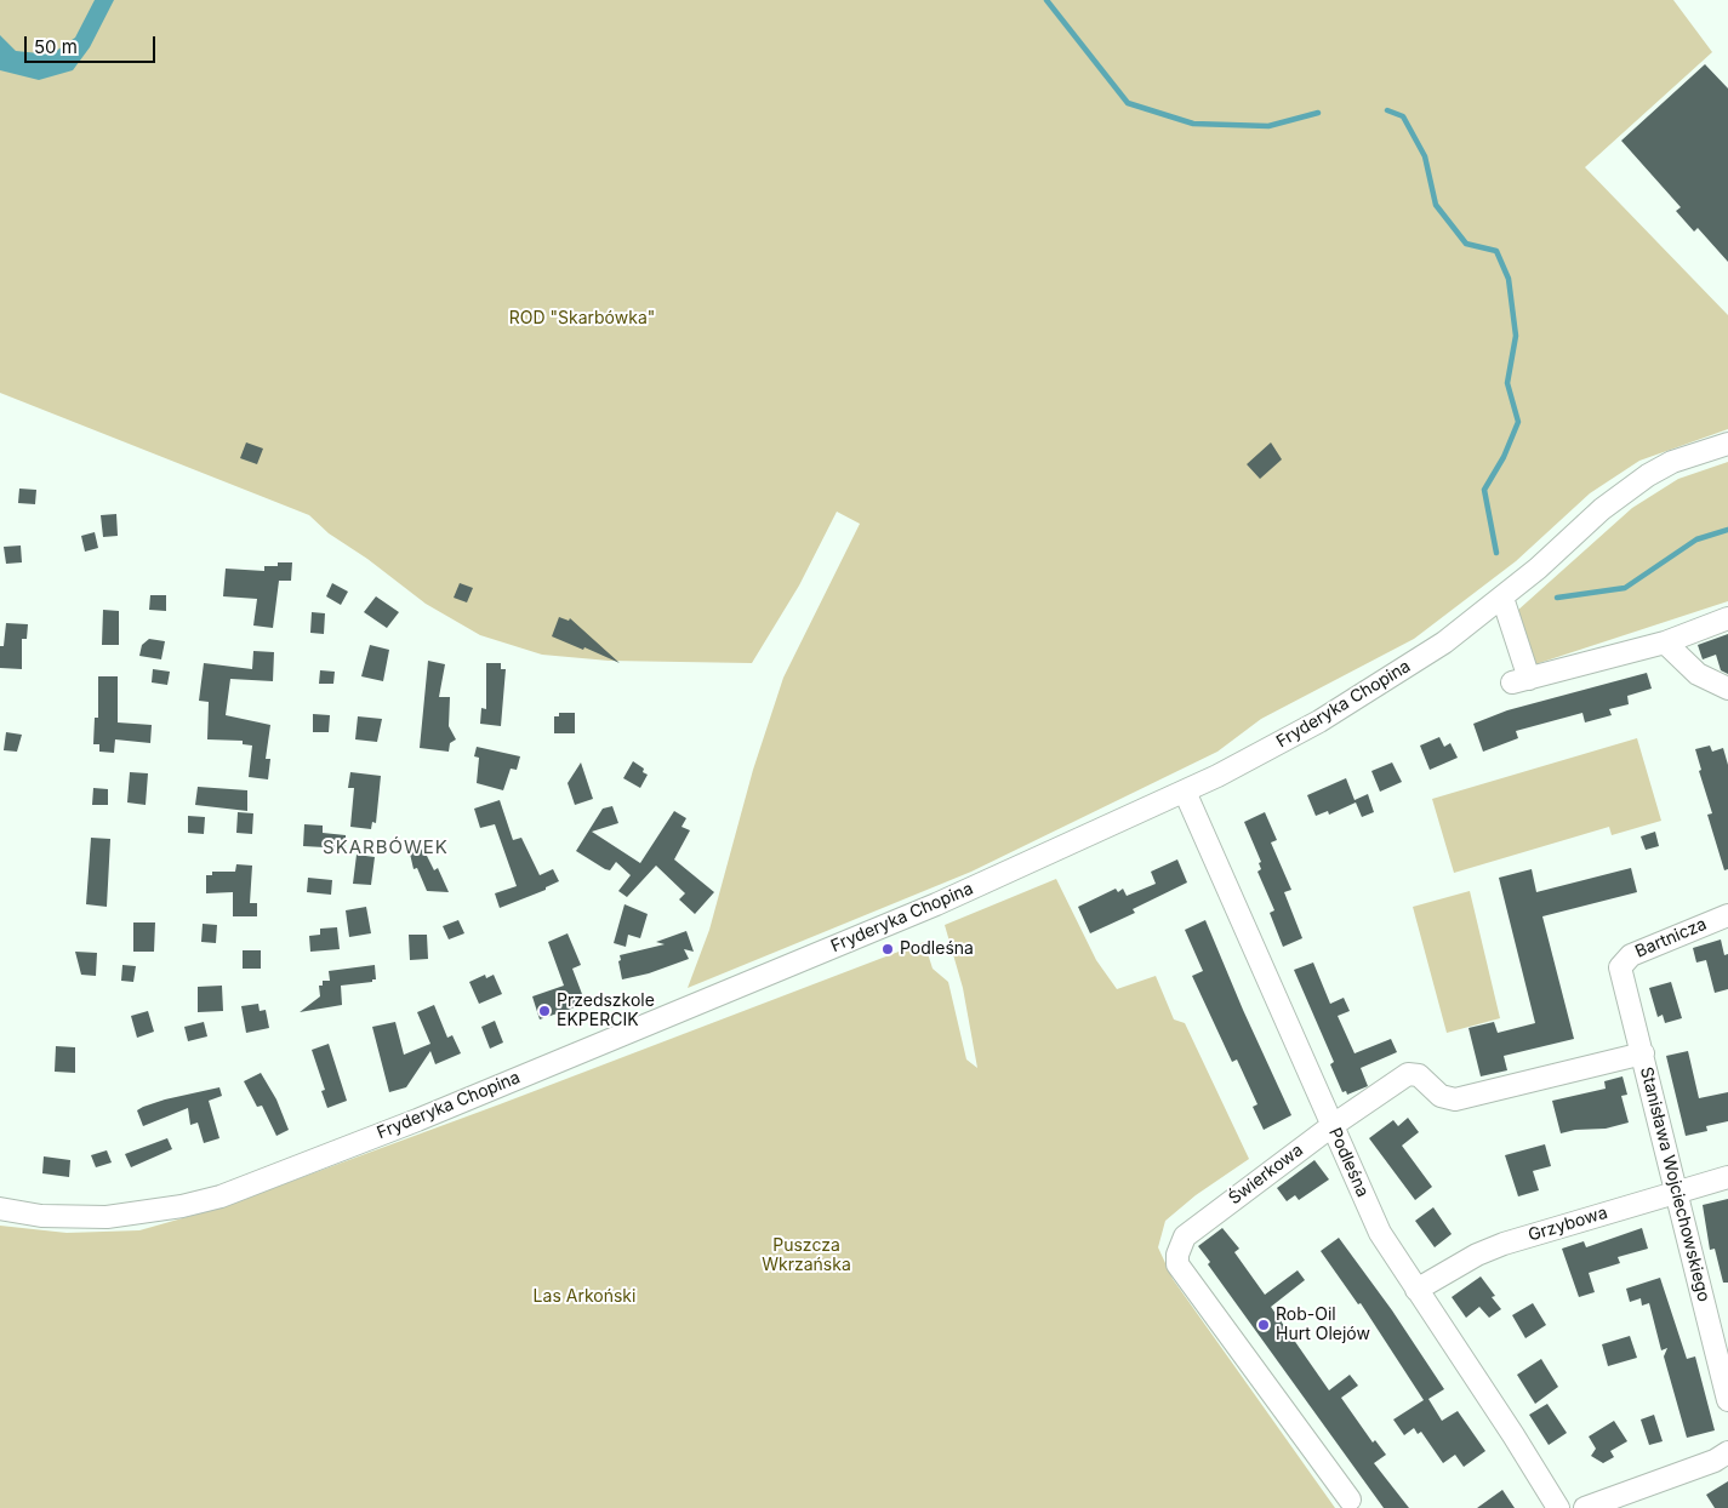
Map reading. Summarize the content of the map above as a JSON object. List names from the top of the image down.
{
  "streets": {
    "street": [
      "Fryderyka Chopina",
      "Bartnicza",
      "Podleśna",
      "Świerkowa",
      "Stanisława Wojciechowskiego",
      "Grzybowa"
    ]
  },
  "crossings": [
    ["Fryderyka Chopina", "Podleśna"],
    ["Bartnicza", "Stanisława Wojciechowskiego"],
    ["Podleśna", "Świerkowa"],
    ["Podleśna", "Grzybowa"],
    ["Świerkowa", "Stanisława Wojciechowskiego"],
    ["Stanisława Wojciechowskiego", "Grzybowa"]
  ],
  "districts": ["SKARBÓWEK"],
  "parks": ["ROD \"Skarbówka\"", "Puszcza Wkrzańska", "Las Arkoński"],
  "places": ["Podleśna", "Przedszkole EKPERCIK", "Rob-Oil Hurt Olejów"],
  "scale_bar": "50 m"
}
